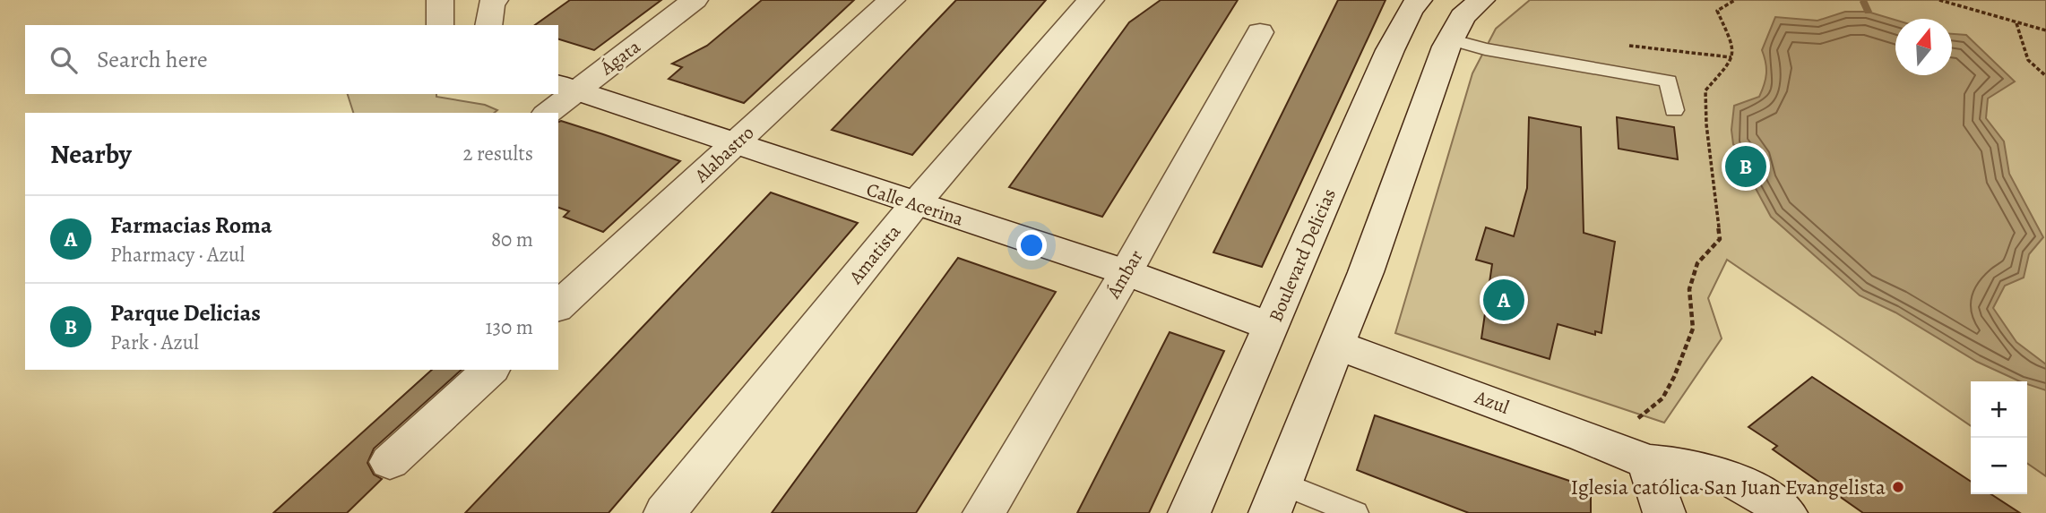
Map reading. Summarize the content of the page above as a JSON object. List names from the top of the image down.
{
  "streets": {
    "street": [
      "Ágata",
      "Alabastro",
      "Calle Acerina",
      "Amatista",
      "Boulevard Delicias",
      "Ámbar",
      "Azul"
    ]
  },
  "crossings": [
    ["Ágata", "Calle Acerina"],
    ["Alabastro", "Calle Acerina"],
    ["Calle Acerina", "Amatista"],
    ["Calle Acerina", "Boulevard Delicias"],
    ["Calle Acerina", "Ámbar"]
  ],
  "places": ["Iglesia católica San Juan Evangelista"],
  "north": "top",
  "page": {
    "search": "Search here",
    "heading": ["Nearby", "2 results"],
    "pins": ["B", "A"],
    "list": [
      {
        "mark": "A",
        "name": "Farmacias Roma",
        "note": "Pharmacy · Azul",
        "value": "80 m"
      },
      {
        "mark": "B",
        "name": "Parque Delicias",
        "note": "Park · Azul",
        "value": "130 m"
      }
    ],
    "map_buttons": ["+", "−"]
  }
}
